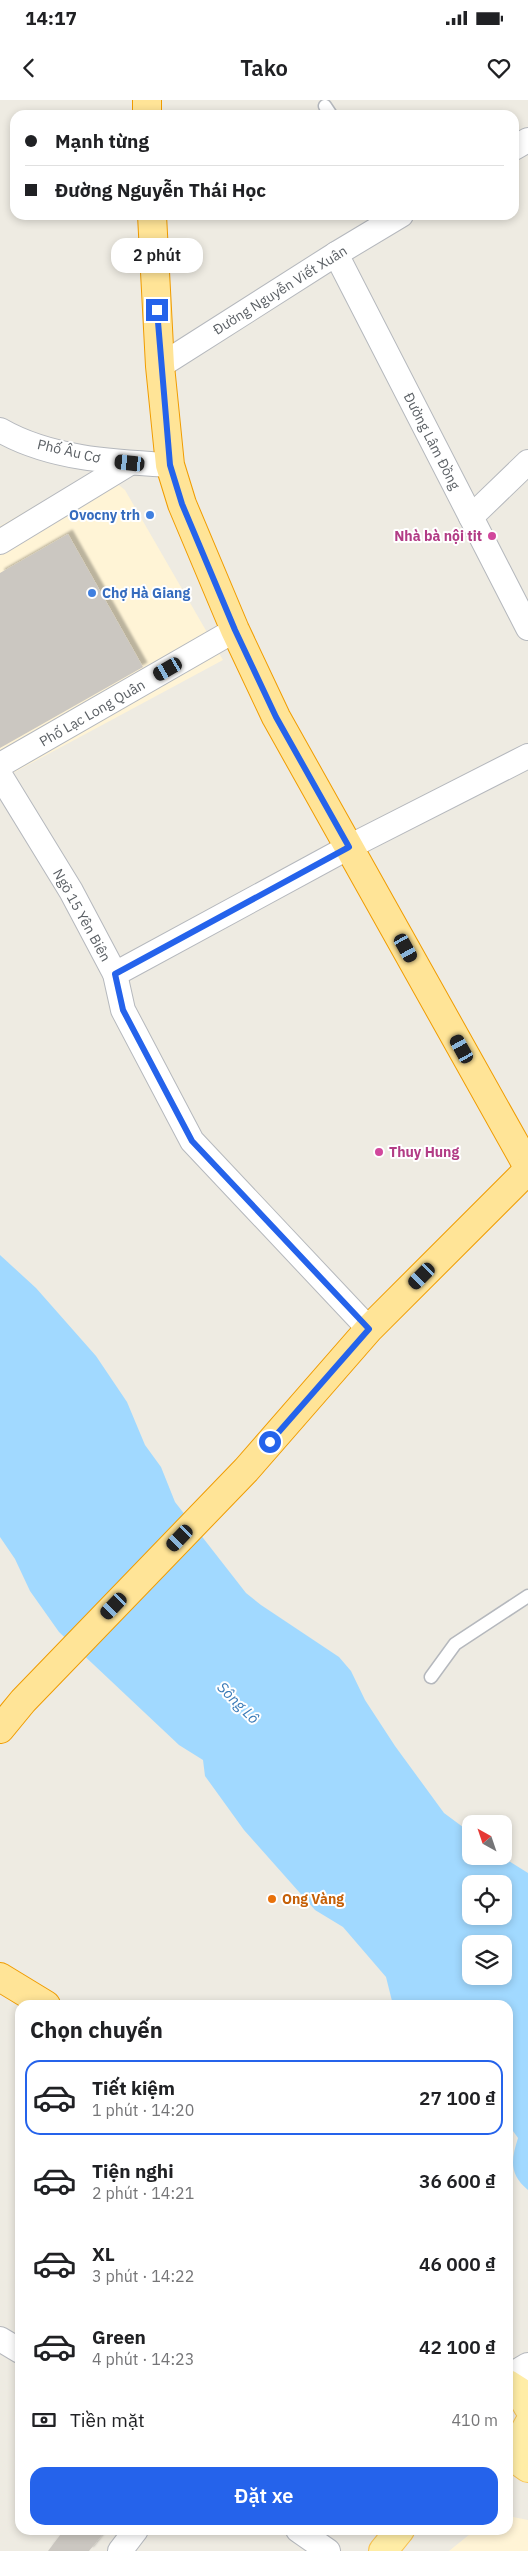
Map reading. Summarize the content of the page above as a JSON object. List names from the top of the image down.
{
  "streets": {
    "street": [
      "Đường Nguyễn Viết Xuân",
      "Đường Lâm Đồng",
      "Phố Âu Cơ",
      "Phố Lạc Long Quân",
      "Ngõ 15 Yên Biên"
    ]
  },
  "crossings": [
    ["Đường Nguyễn Viết Xuân", "Đường Lâm Đồng"]
  ],
  "water": ["Sông Lô"],
  "places": [
    "Ovocny trh",
    "Nhà bà nội tit",
    "Chợ Hà Giang",
    "Thuy Hung",
    "Ong Vàng"
  ],
  "north": "top left",
  "page": {
    "status": "14:17",
    "header": "Tako",
    "banner": ["Mạnh từng", "Đường Nguyễn Thái Học"],
    "bubble": "2 phút",
    "heading": "Chọn chuyến",
    "list": [
      {
        "name": "Tiết kiệm",
        "note": "1 phút · 14:20",
        "value": "27 100 ₫"
      },
      {
        "name": "Tiện nghi",
        "note": "2 phút · 14:21",
        "value": "36 600 ₫"
      },
      {
        "name": "XL",
        "note": "3 phút · 14:22",
        "value": "46 000 ₫"
      },
      {
        "name": "Green",
        "note": "4 phút · 14:23",
        "value": "42 100 ₫"
      }
    ],
    "pay": ["Tiền mặt", "410 m"],
    "buttons": "Đặt xe"
  }
}
